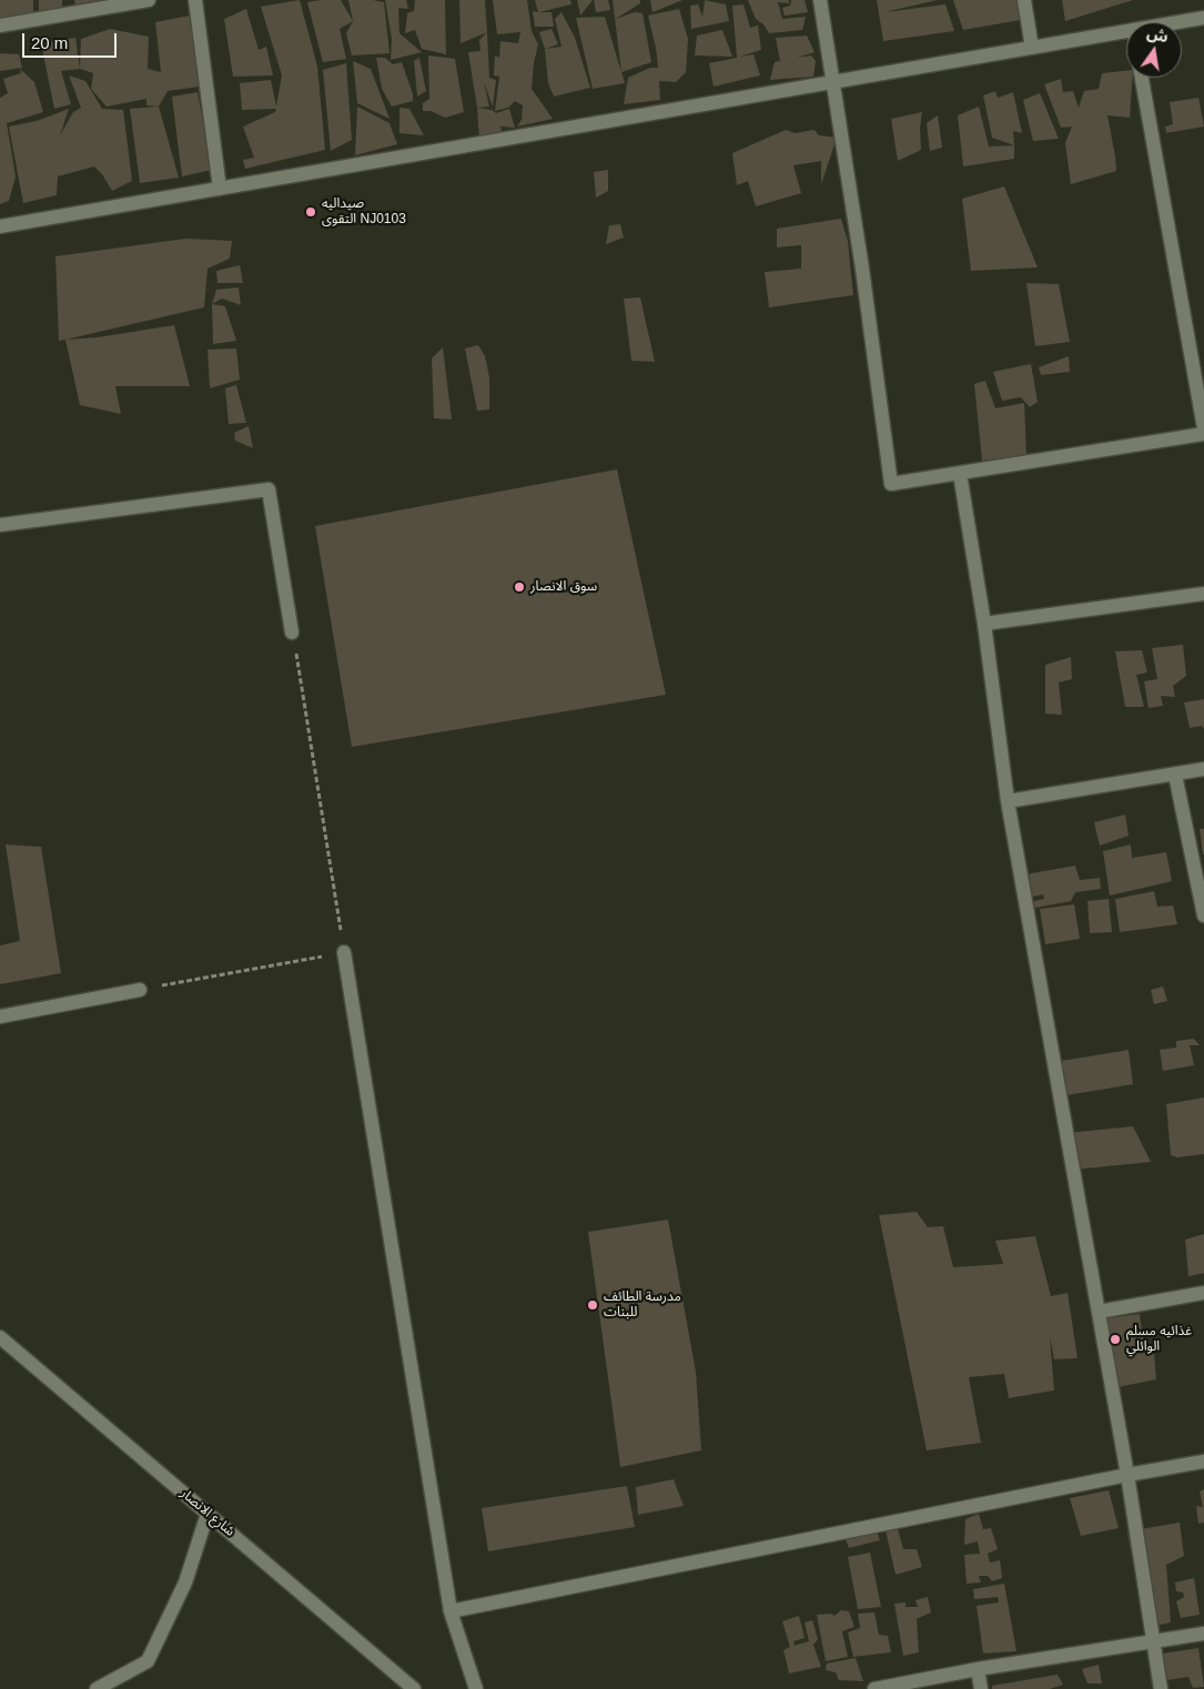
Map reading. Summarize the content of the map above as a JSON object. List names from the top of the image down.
{
  "streets": {
    "street": ["شارع الانصار"]
  },
  "places": [
    "صيداليه التقوى NJ0103",
    "سوق الانصار",
    "مدرسة الطائف للبنات",
    "غذائيه مسلم الوائلي"
  ],
  "scale_bar": "20 m",
  "north": "top"
}
